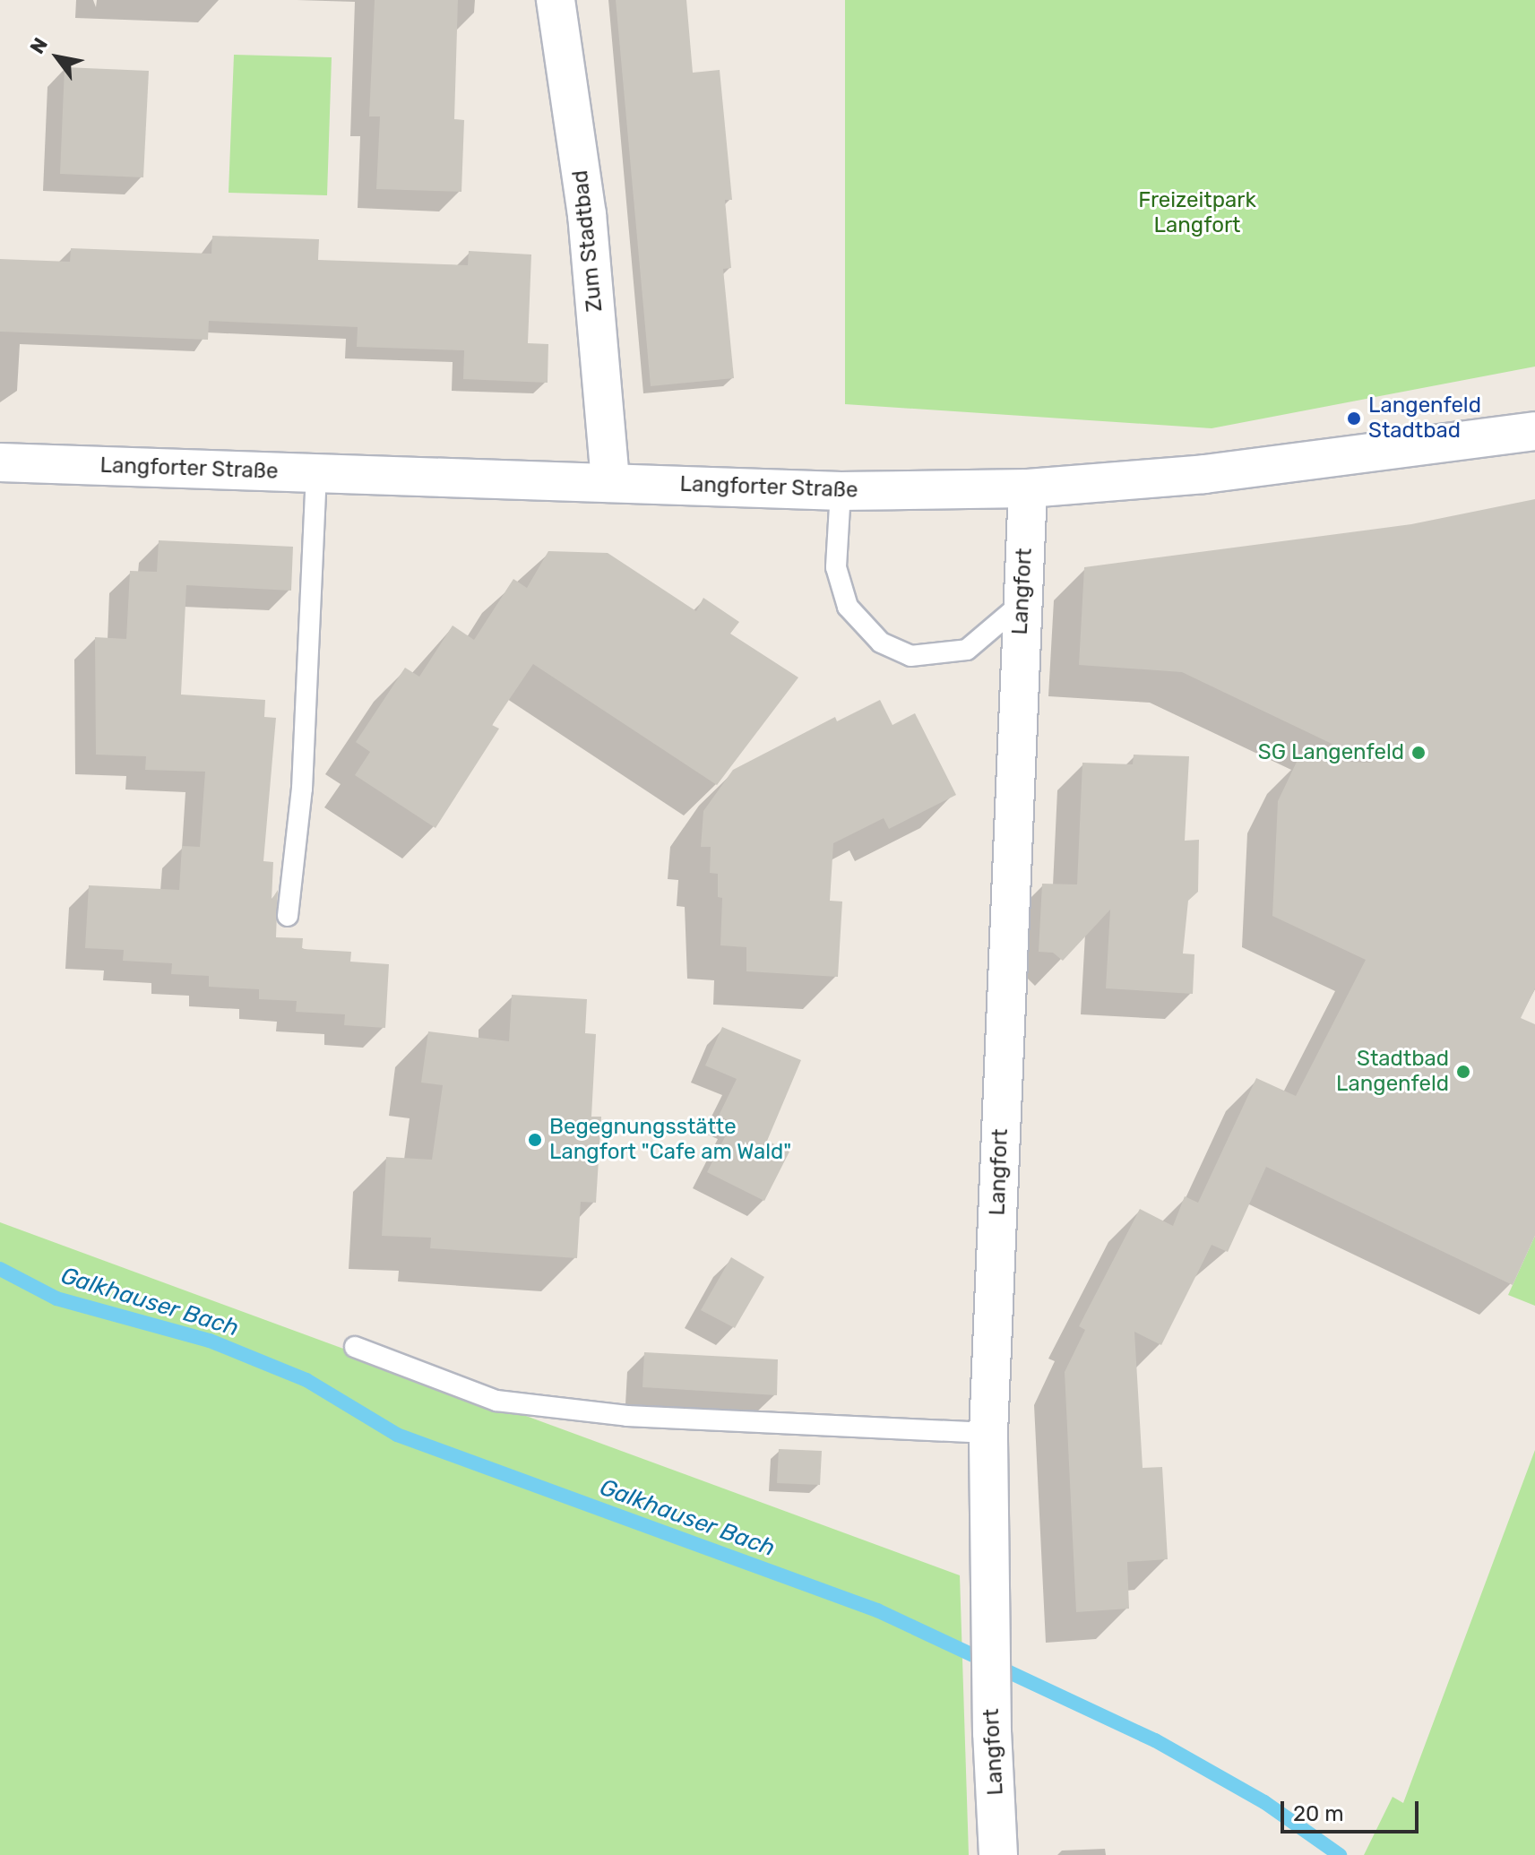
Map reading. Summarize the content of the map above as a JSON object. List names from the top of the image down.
{
  "streets": {
    "street": ["Zum Stadtbad", "Langforter Straße", "Langfort"]
  },
  "crossings": [
    ["Zum Stadtbad", "Langforter Straße"],
    ["Langforter Straße", "Langfort"]
  ],
  "water": ["Galkhauser Bach"],
  "parks": ["Freizeitpark Langfort"],
  "places": [
    "Langenfeld Stadtbad",
    "SG Langenfeld",
    "Stadtbad Langenfeld",
    "Begegnungsstätte Langfort \"Cafe am Wald\""
  ],
  "scale_bar": "20 m",
  "north": "top left"
}
